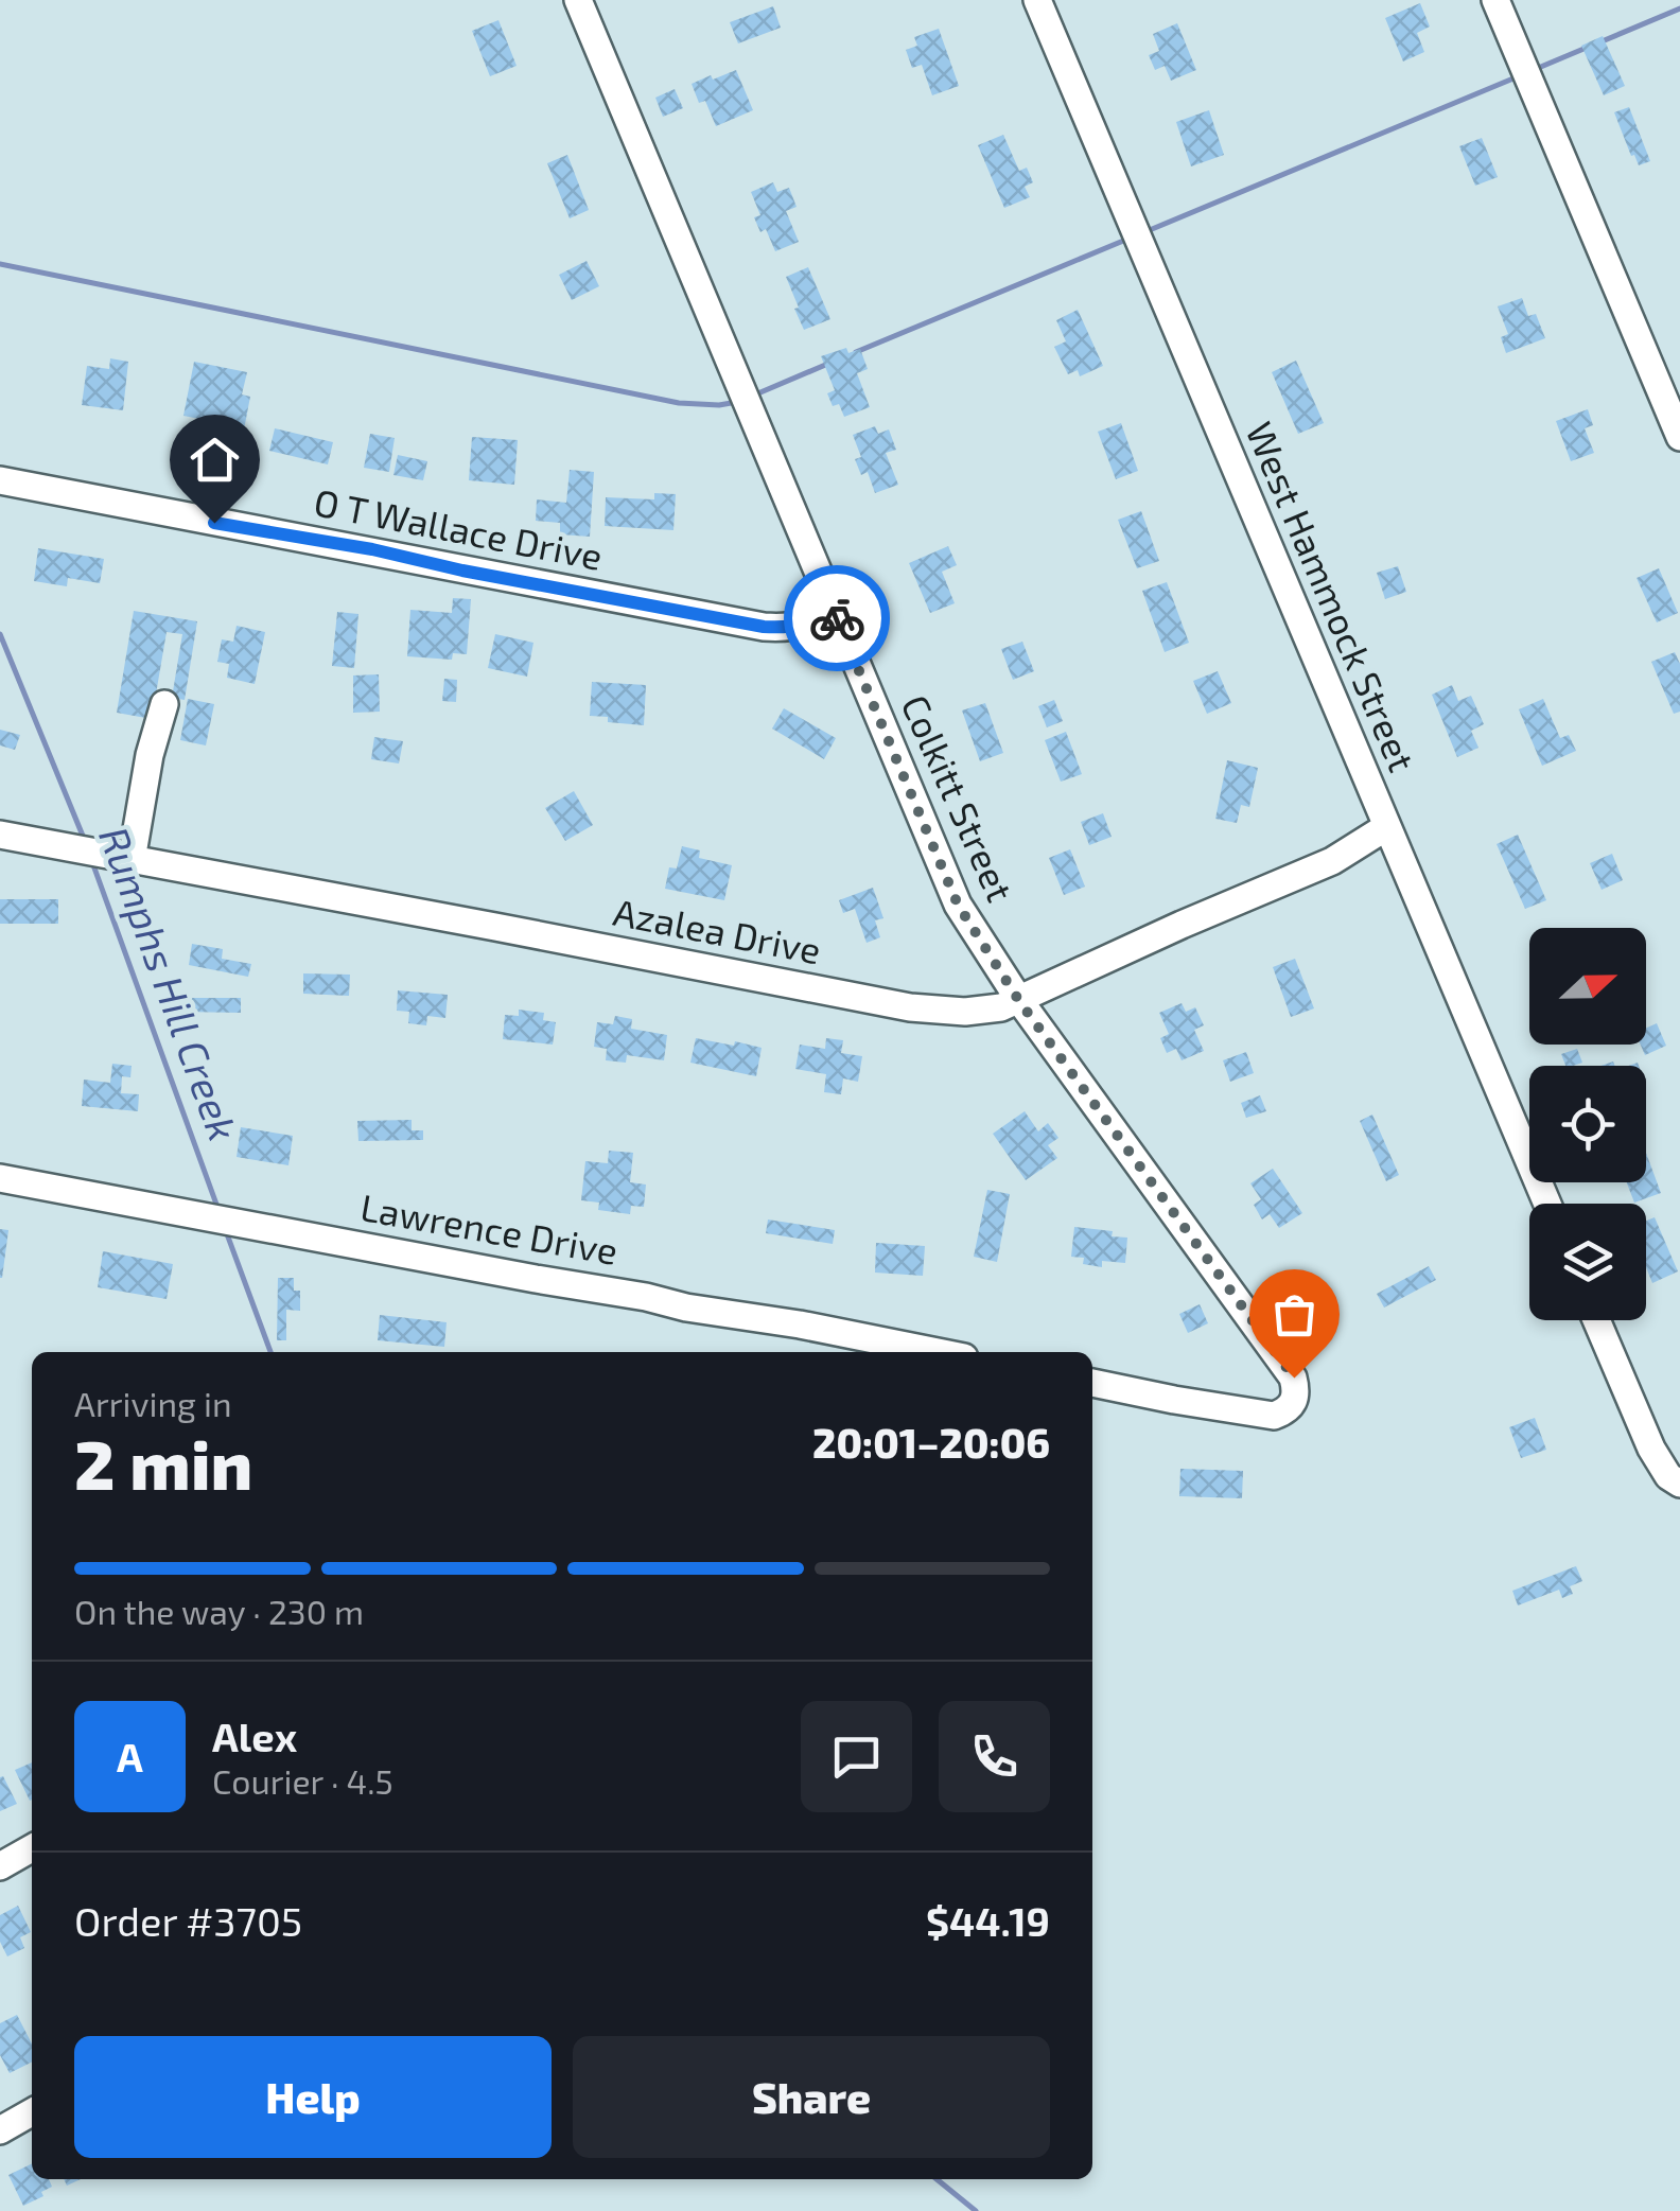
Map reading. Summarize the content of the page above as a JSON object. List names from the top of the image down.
{
  "streets": {
    "street": [
      "O T Wallace Drive",
      "West Hammock Street",
      "Colkitt Street",
      "Azalea Drive",
      "Lawrence Drive"
    ]
  },
  "crossings": [
    ["O T Wallace Drive", "Colkitt Street"],
    ["West Hammock Street", "Azalea Drive"],
    ["Colkitt Street", "Azalea Drive"]
  ],
  "water": ["Rumphs Hill Creek"],
  "north": "right",
  "page": {
    "heading": ["2 min", "Arriving in", "20:01–20:06"],
    "panel": [
      "Alex",
      "Courier · 4.5",
      "Order #3705",
      "$44.19"
    ],
    "bar": "On the way · 230 m",
    "round": "A",
    "buttons": ["Help", "Share"]
  }
}
